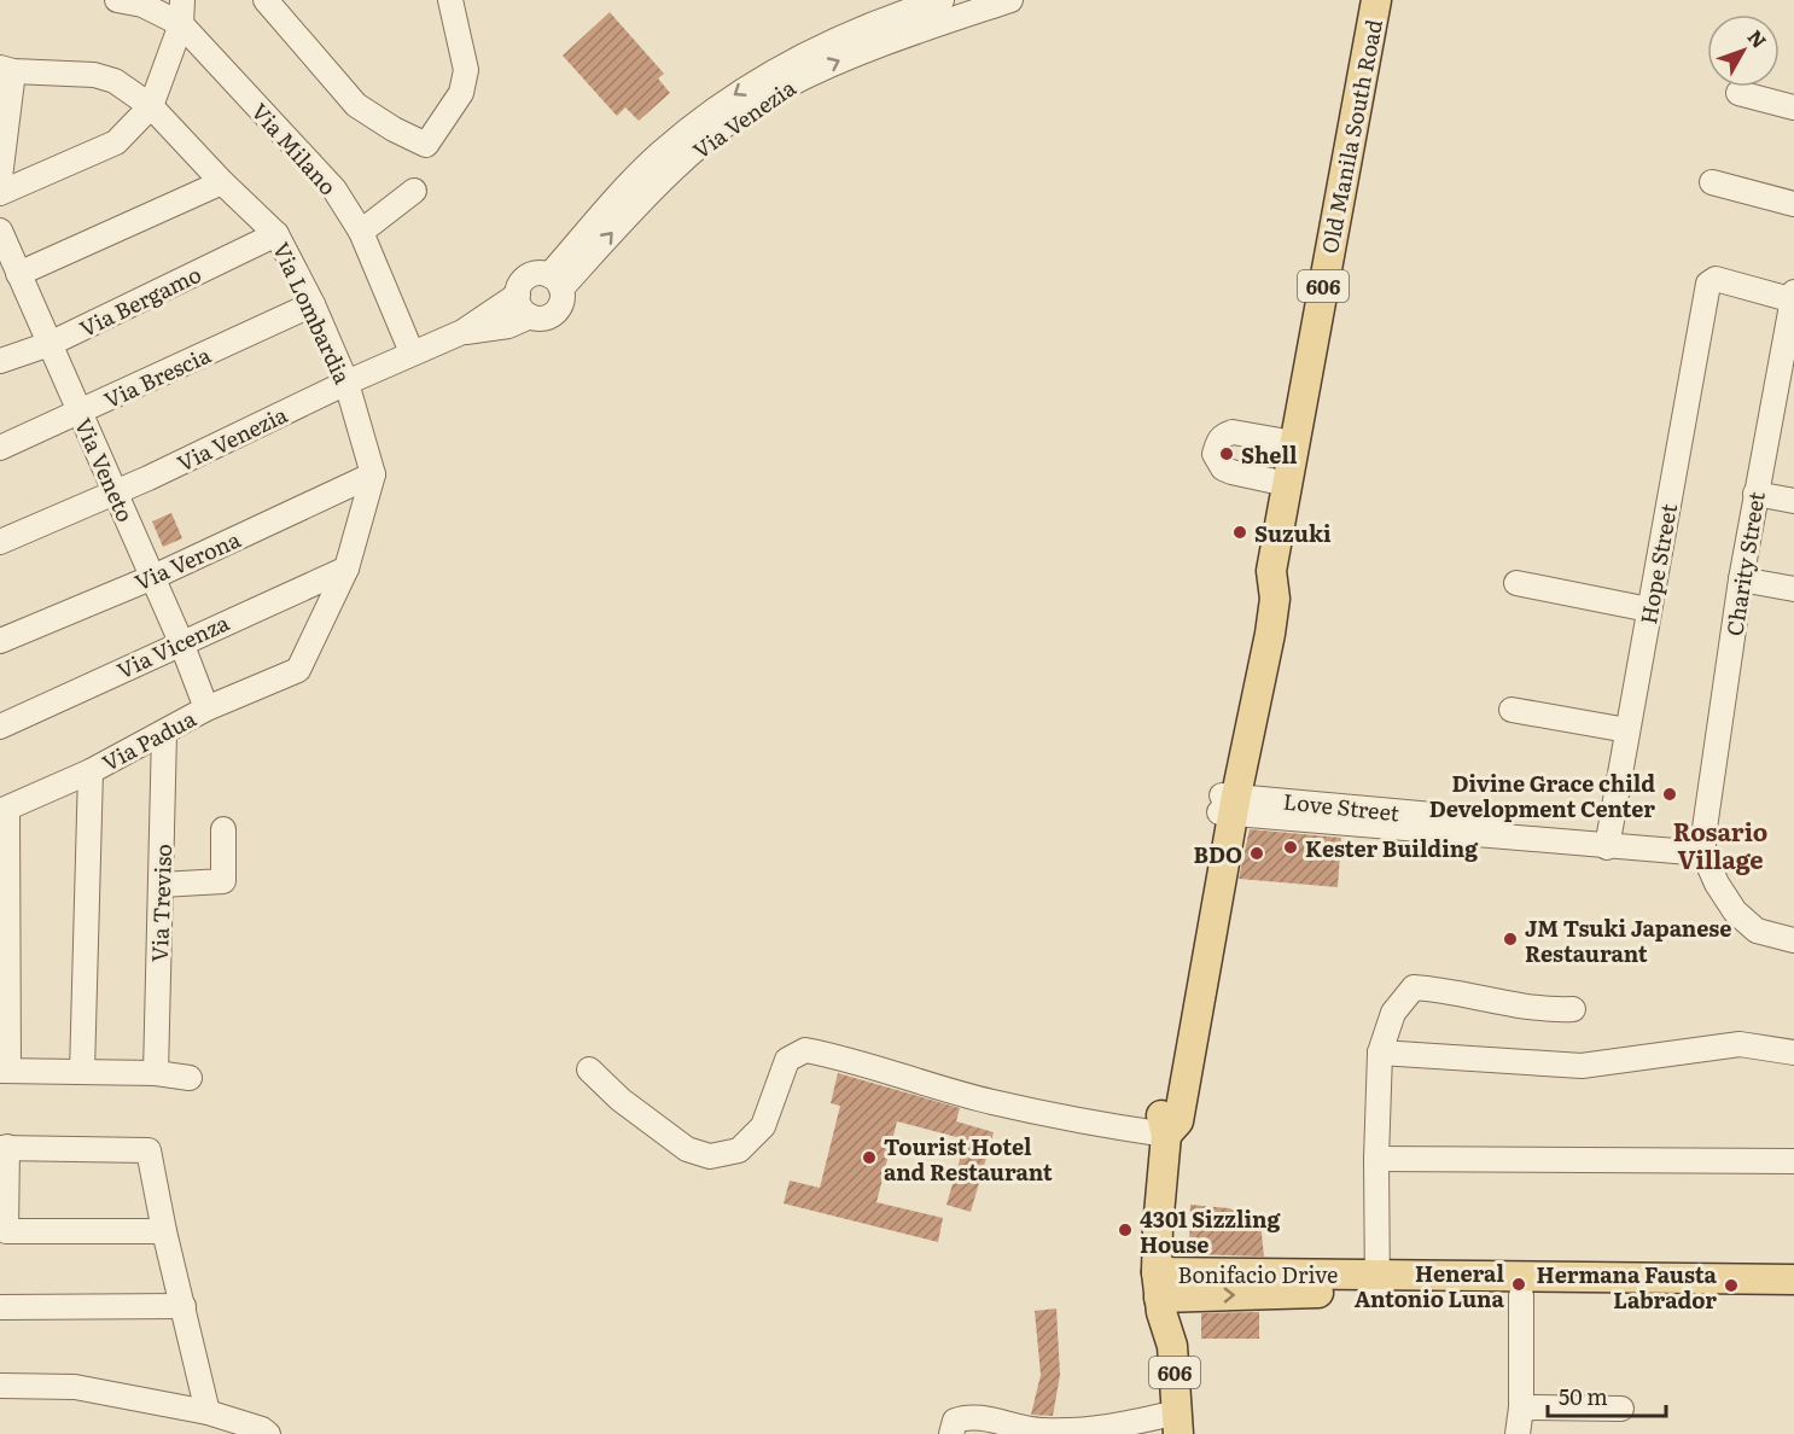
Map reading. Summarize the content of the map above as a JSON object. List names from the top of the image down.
{
  "streets": {
    "main road": ["Old Manila South Road", "606", "Bonifacio Drive"],
    "street": [
      "Via Venezia",
      "Via Milano",
      "Via Bergamo",
      "Via Lombardia",
      "Via Brescia",
      "Via Veneto",
      "Via Verona",
      "Hope Street",
      "Charity Street",
      "Via Vicenza",
      "Via Padua",
      "Love Street",
      "Via Treviso"
    ]
  },
  "crossings": [
    ["Via Venezia", "Via Milano"],
    ["Via Venezia", "Via Lombardia"],
    ["Via Venezia", "Via Veneto"],
    ["Old Manila South Road", "606"],
    ["Old Manila South Road", "Love Street"],
    ["Old Manila South Road", "Bonifacio Drive"],
    ["606", "Bonifacio Drive"],
    ["Via Bergamo", "Via Lombardia"],
    ["Via Bergamo", "Via Veneto"],
    ["Via Lombardia", "Via Brescia"],
    ["Via Lombardia", "Via Verona"],
    ["Via Brescia", "Via Veneto"],
    ["Via Veneto", "Via Verona"],
    ["Via Veneto", "Via Vicenza"],
    ["Via Veneto", "Via Padua"],
    ["Hope Street", "Charity Street"],
    ["Hope Street", "Love Street"],
    ["Charity Street", "Love Street"],
    ["Via Vicenza", "Via Padua"],
    ["Via Padua", "Via Treviso"]
  ],
  "districts": ["Rosario Village"],
  "places": [
    "Shell",
    "Suzuki",
    "Divine Grace child Development Center",
    "Kester Building",
    "BDO",
    "JM Tsuki Japanese Restaurant",
    "Tourist Hotel and Restaurant",
    "4301 Sizzling House",
    "Heneral Antonio Luna",
    "Hermana Fausta Labrador"
  ],
  "scale_bar": "50 m",
  "north": "top right"
}
